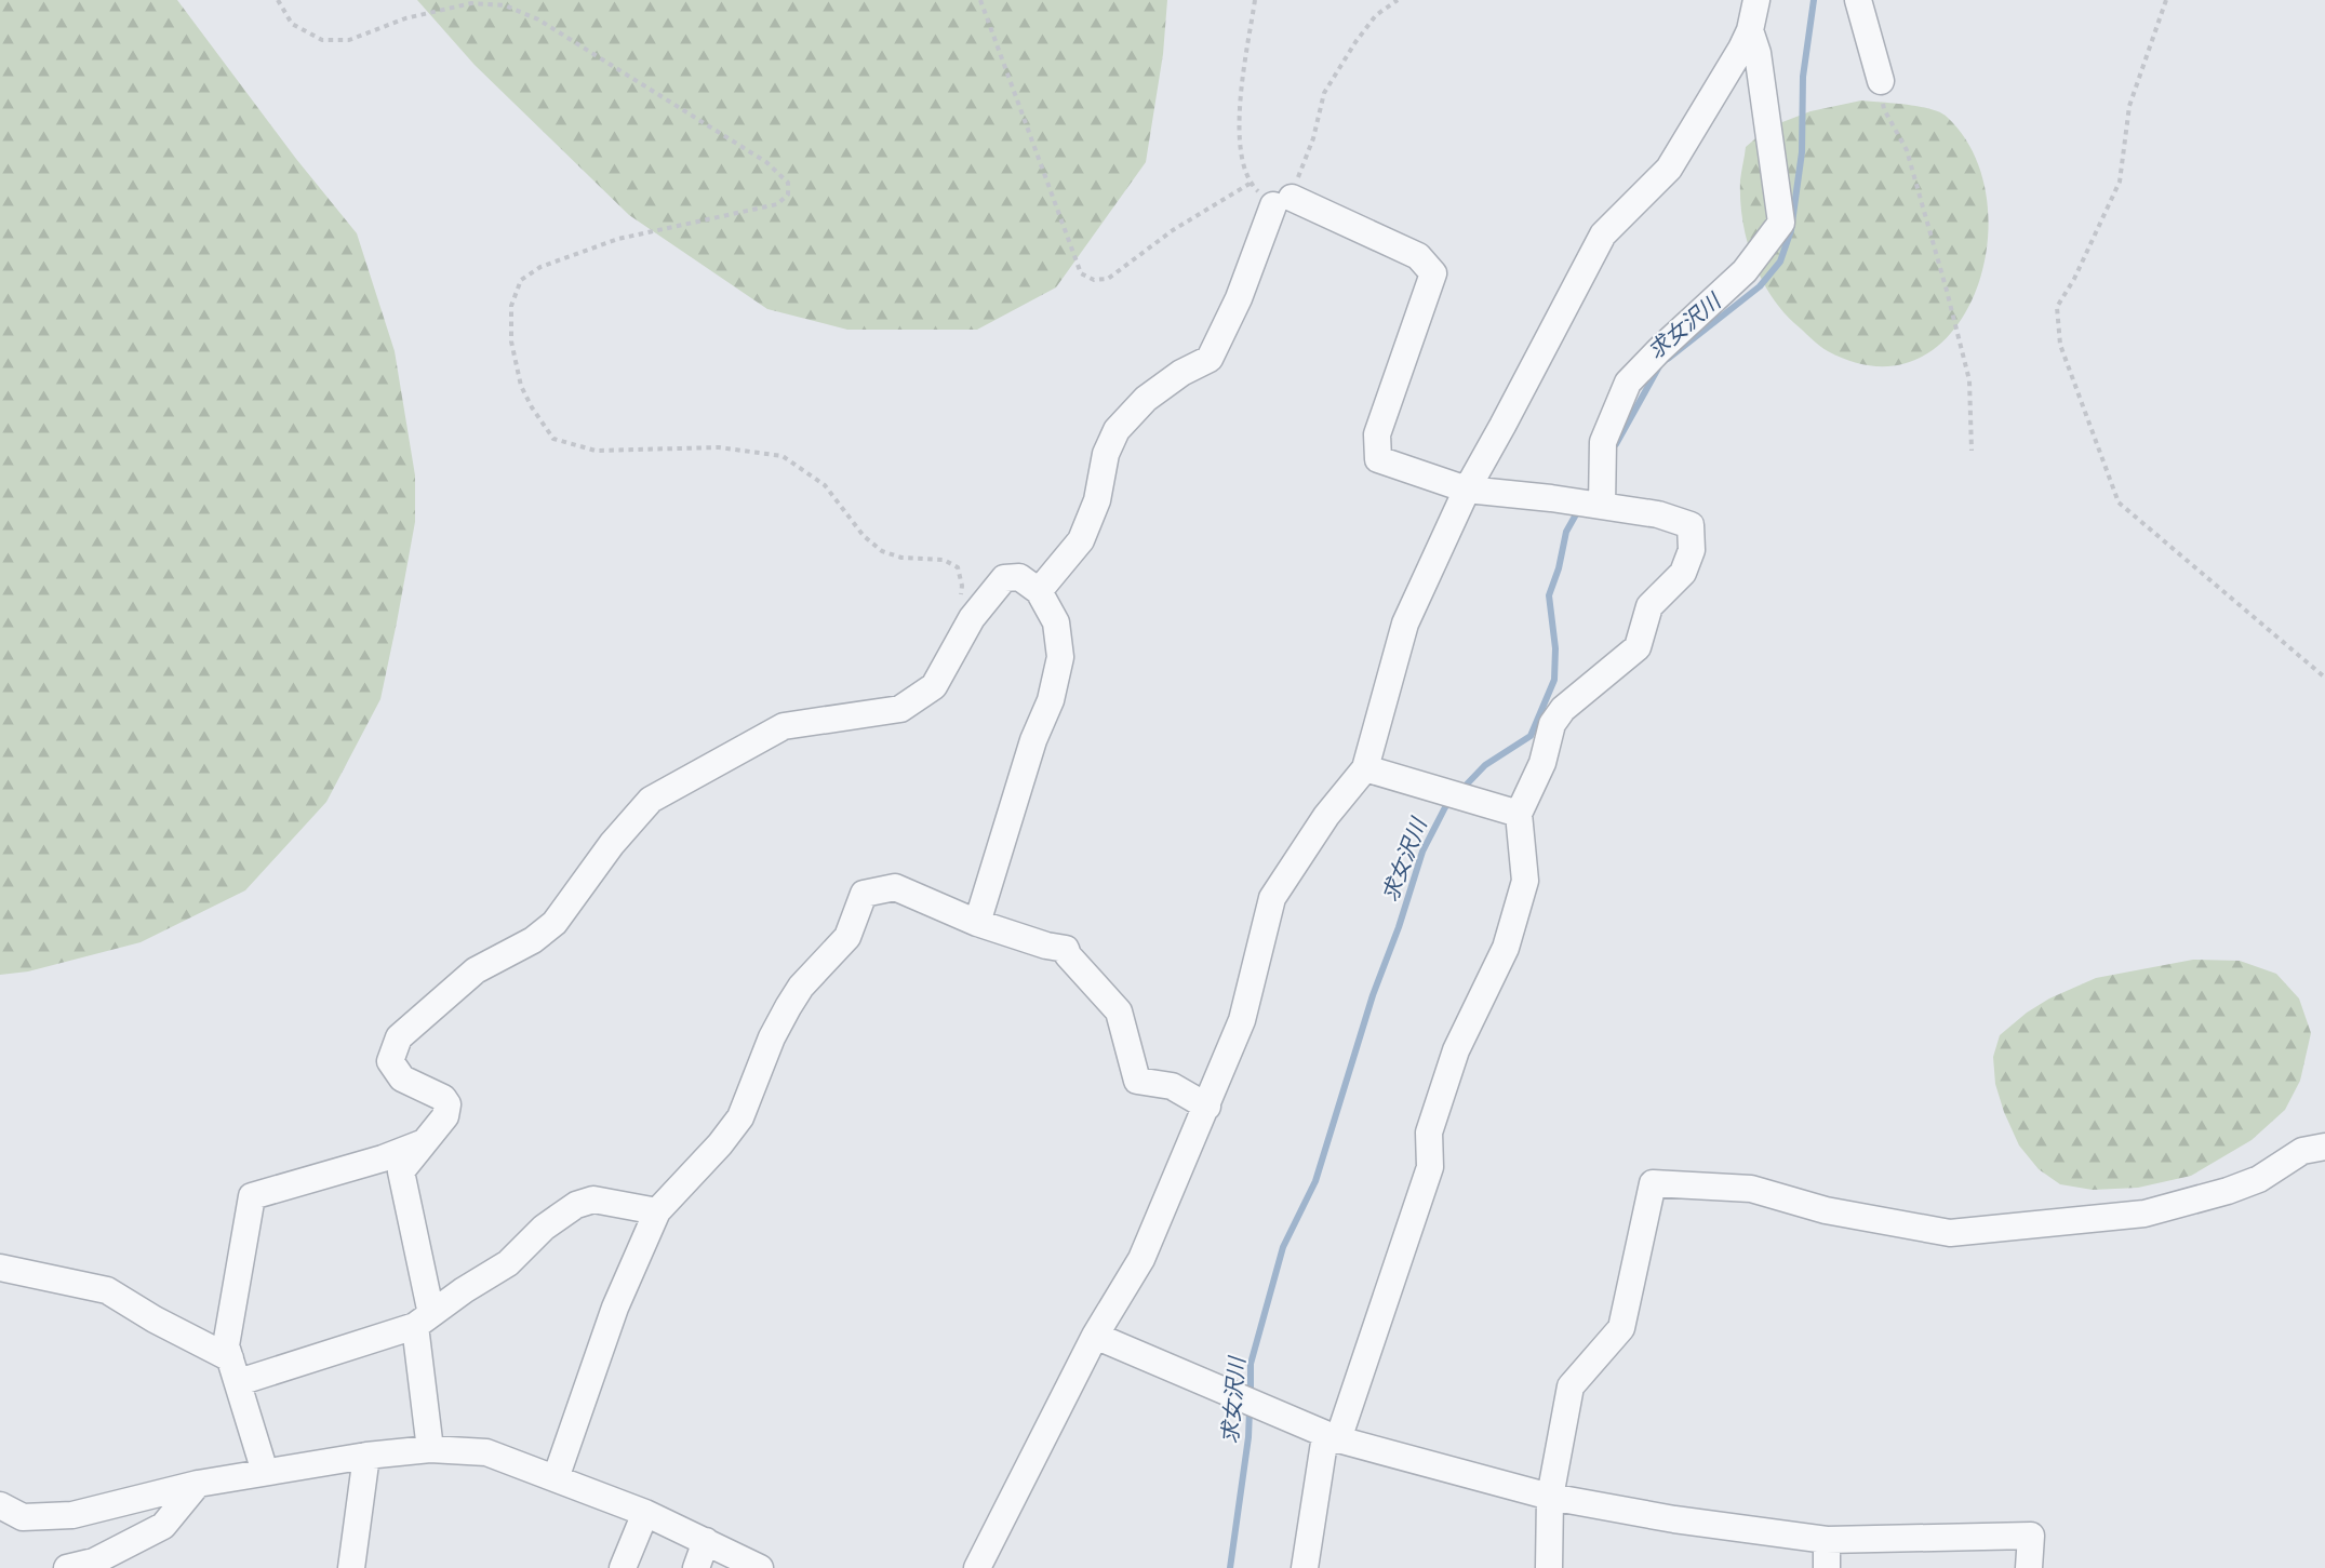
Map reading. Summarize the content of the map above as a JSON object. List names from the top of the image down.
{
  "water": ["求女沢川"]
}
